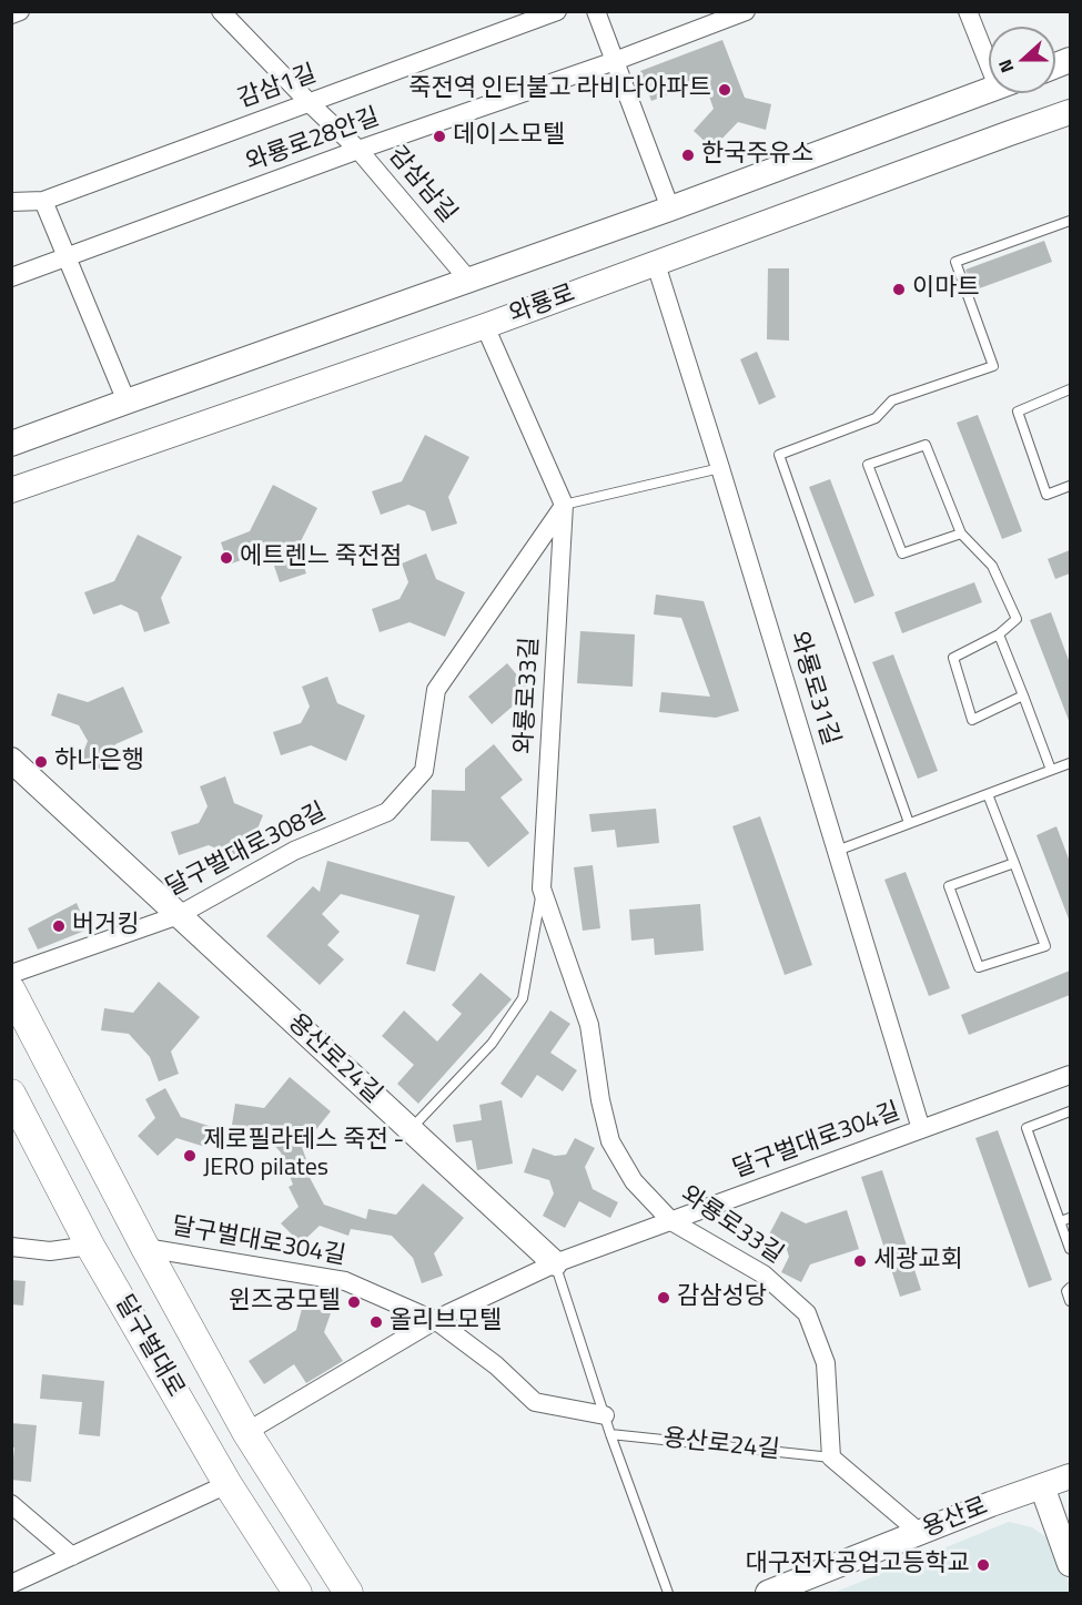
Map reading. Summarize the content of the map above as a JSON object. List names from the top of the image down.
{
  "streets": {
    "main road": [
      "와룡로",
      "용산로24길",
      "달구벌대로",
      "용산로"
    ],
    "street": [
      "감삼1길",
      "와룡로28안길",
      "감삼남길",
      "와룡로31길",
      "와룡로33길",
      "달구벌대로308길",
      "달구벌대로304길"
    ]
  },
  "crossings": [
    ["감삼1길", "감삼남길"],
    ["와룡로28안길", "감삼남길"],
    ["감삼남길", "와룡로"],
    ["와룡로", "와룡로31길"],
    ["와룡로", "와룡로33길"],
    ["와룡로31길", "달구벌대로304길"],
    ["와룡로33길", "달구벌대로308길"],
    ["와룡로33길", "용산로24길"],
    ["와룡로33길", "달구벌대로304길"],
    ["달구벌대로308길", "용산로24길"],
    ["용산로24길", "달구벌대로304길"],
    ["달구벌대로304길", "달구벌대로"]
  ],
  "places": [
    "죽전역 인터불고 라비다아파트",
    "데이스모텔",
    "한국주유소",
    "이마트",
    "에트렌느 죽전점",
    "하나은행",
    "버거킹",
    "제로필라테스 죽전 - JERO pilates",
    "세광교회",
    "감삼성당",
    "윈즈궁모텔",
    "올리브모텔",
    "대구전자공업고등학교"
  ],
  "north": "left"
}
